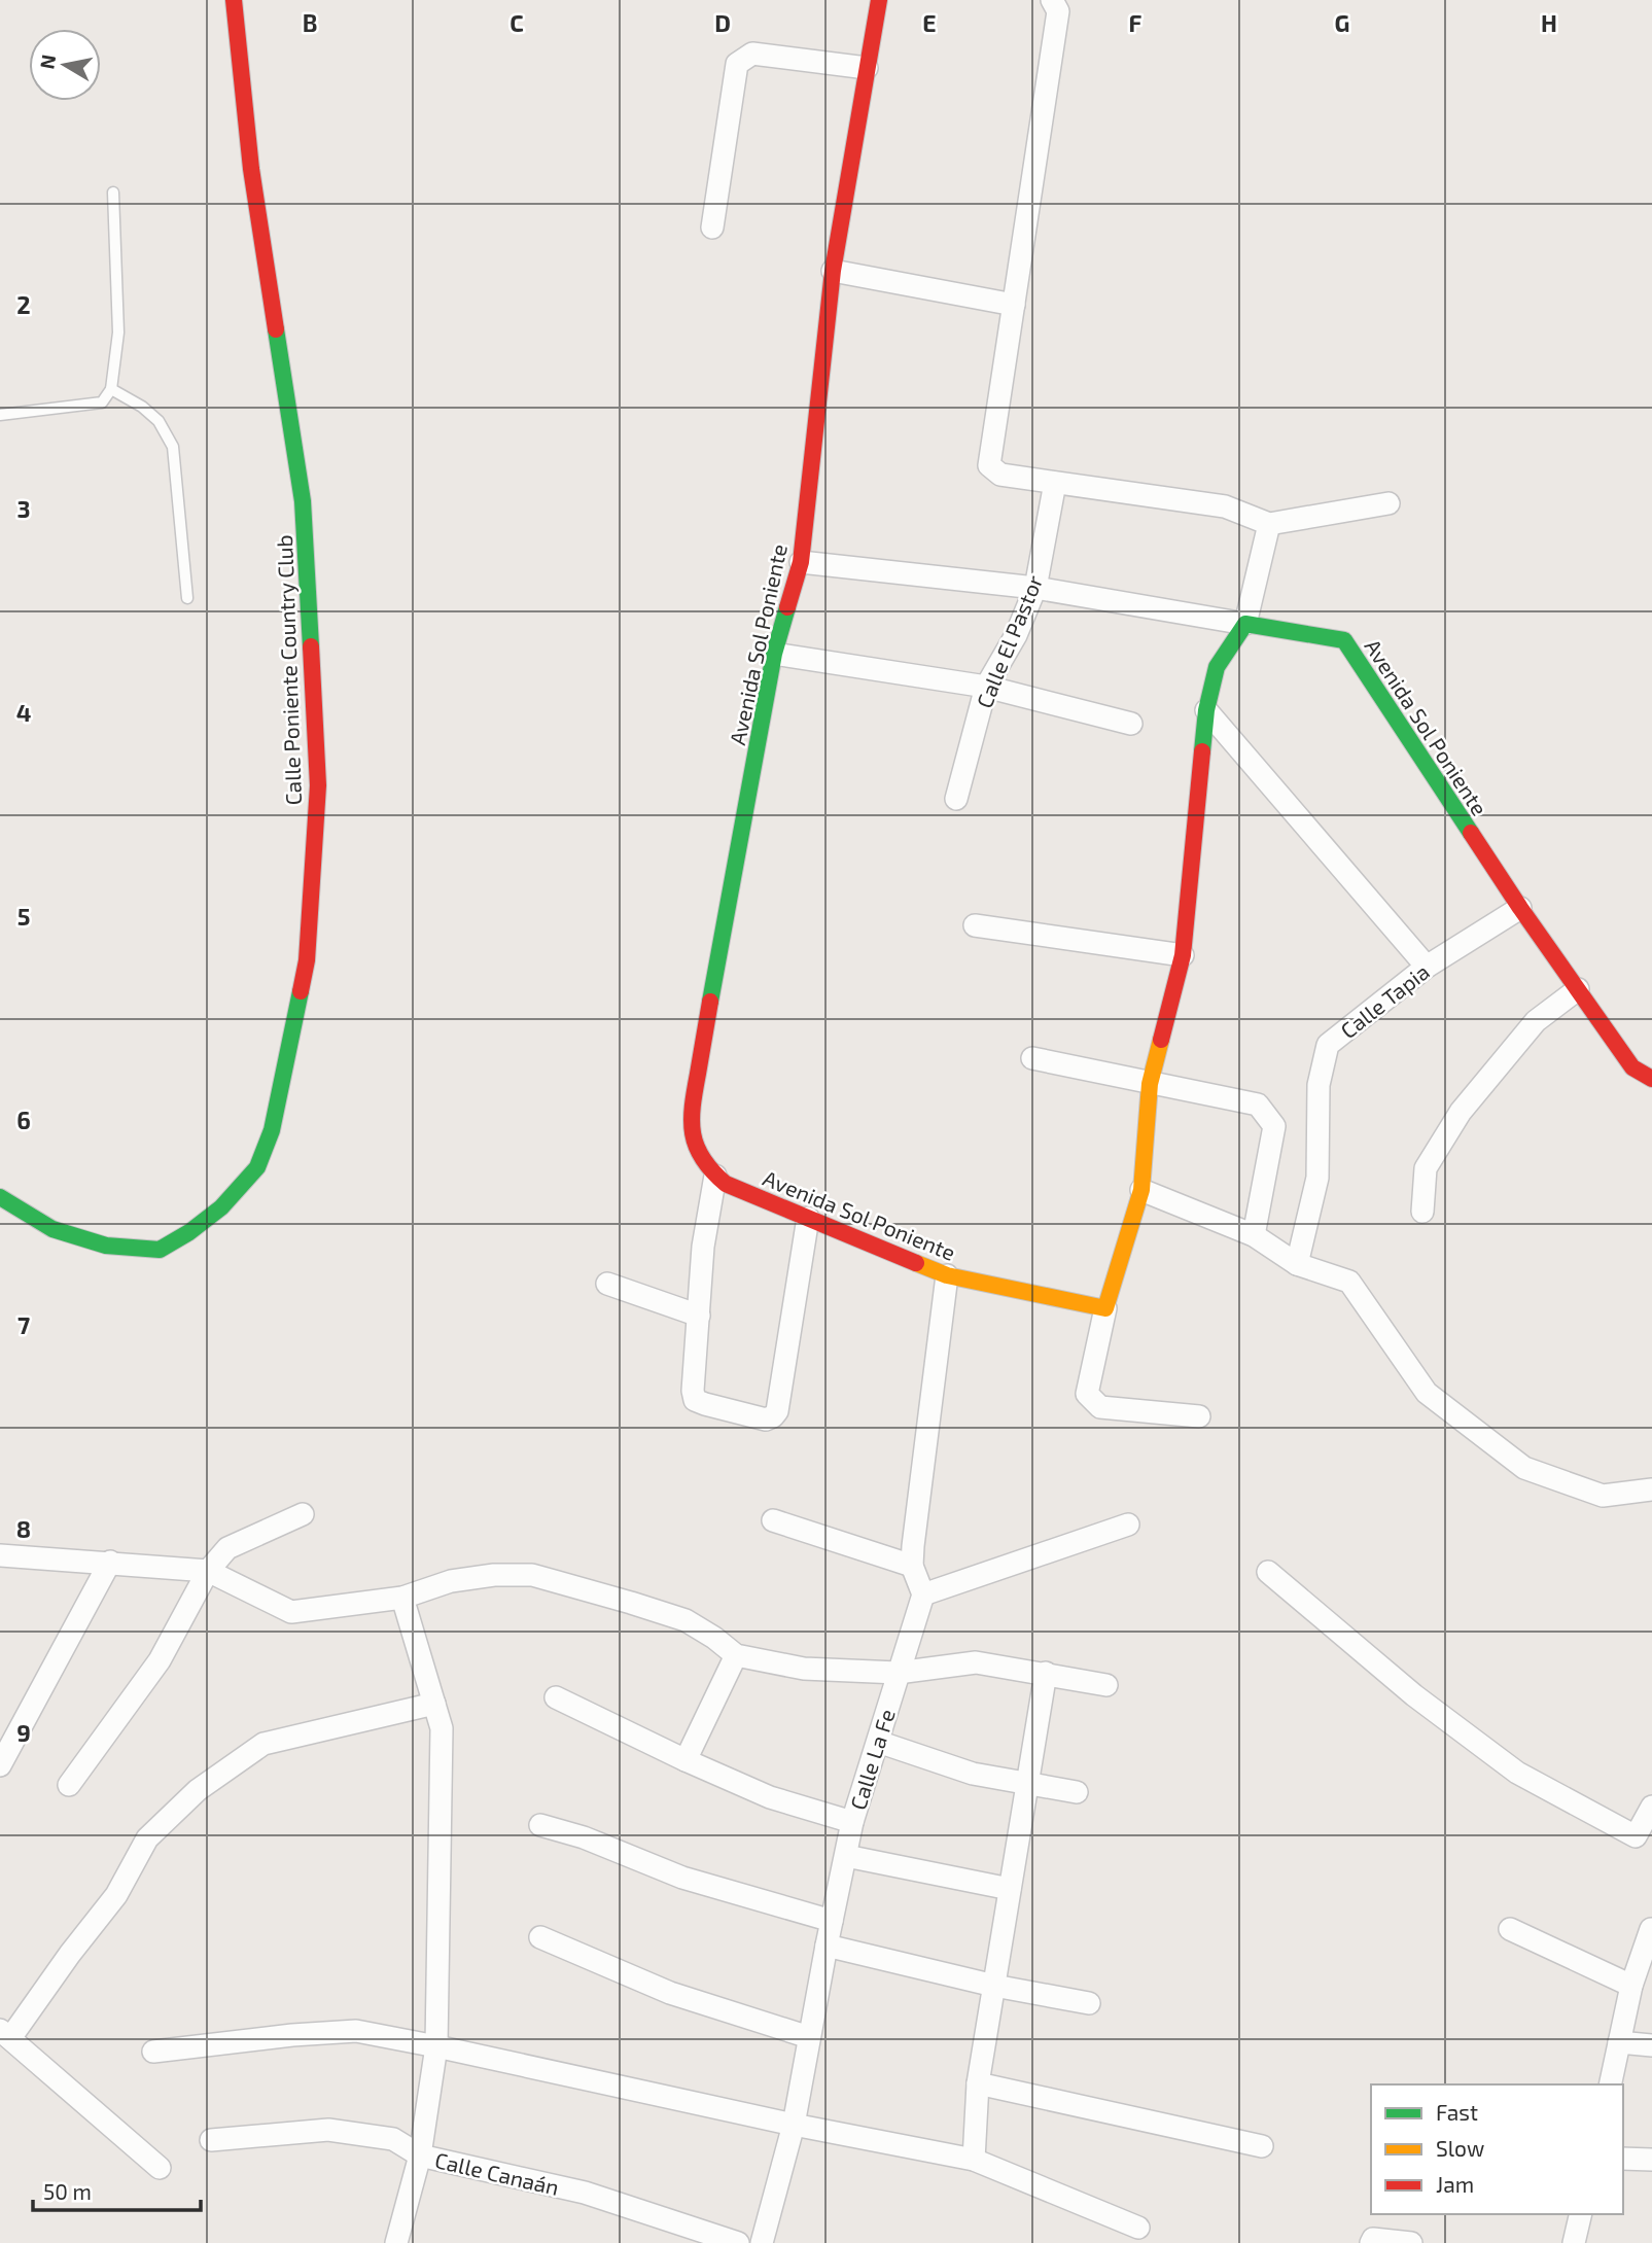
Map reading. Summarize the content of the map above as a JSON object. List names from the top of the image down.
{
  "streets": {
    "street": [
      "Calle El Pastor",
      "Avenida Sol Poniente",
      "Calle Poniente Country Club",
      "Calle Tapia",
      "Calle La Fe",
      "Calle Canaán"
    ]
  },
  "crossings": [
    ["Avenida Sol Poniente", "Calle Tapia"]
  ],
  "legend": ["Fast", "Slow", "Jam"],
  "scale_bar": "50 m",
  "north": "left",
  "grid": {
    "columns": [
      "B",
      "C",
      "D",
      "E",
      "F",
      "G",
      "H"
    ],
    "rows": [
      "2",
      "3",
      "4",
      "5",
      "6",
      "7",
      "8",
      "9"
    ]
  }
}
